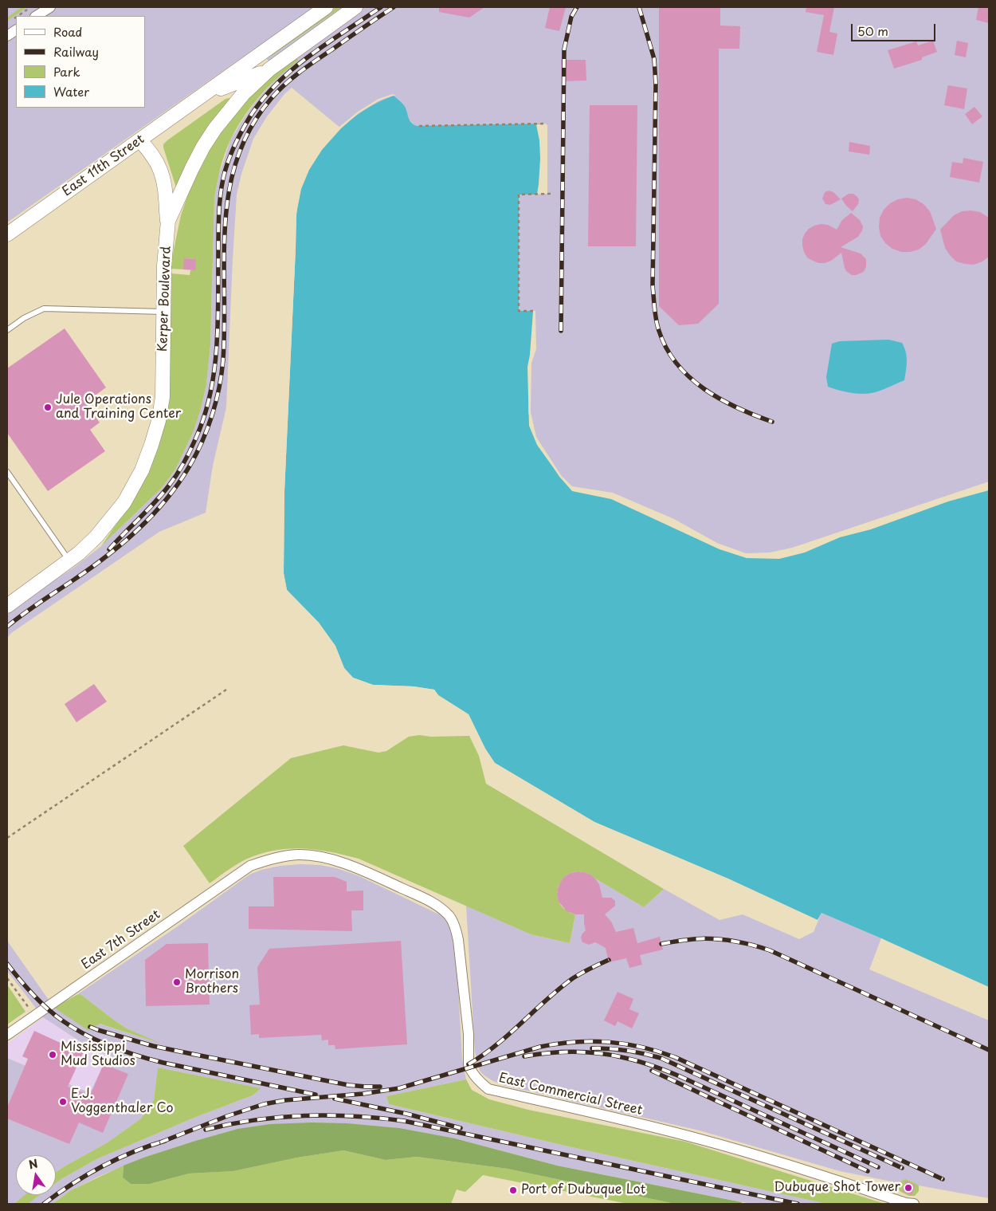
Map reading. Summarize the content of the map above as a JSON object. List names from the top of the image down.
{
  "streets": {
    "main road": ["East 11th Street", "Kerper Boulevard"],
    "street": ["East 7th Street", "East Commercial Street"]
  },
  "crossings": [
    ["East 7th Street", "East Commercial Street"]
  ],
  "places": [
    "Jule Operations and Training Center",
    "Morrison Brothers",
    "Mississippi Mud Studios",
    "E.J. Voggenthaler Co",
    "Dubuque Shot Tower",
    "Port of Dubuque Lot"
  ],
  "legend": [
    "Road",
    "Railway",
    "Park",
    "Water"
  ],
  "scale_bar": "50 m",
  "north": "top"
}
